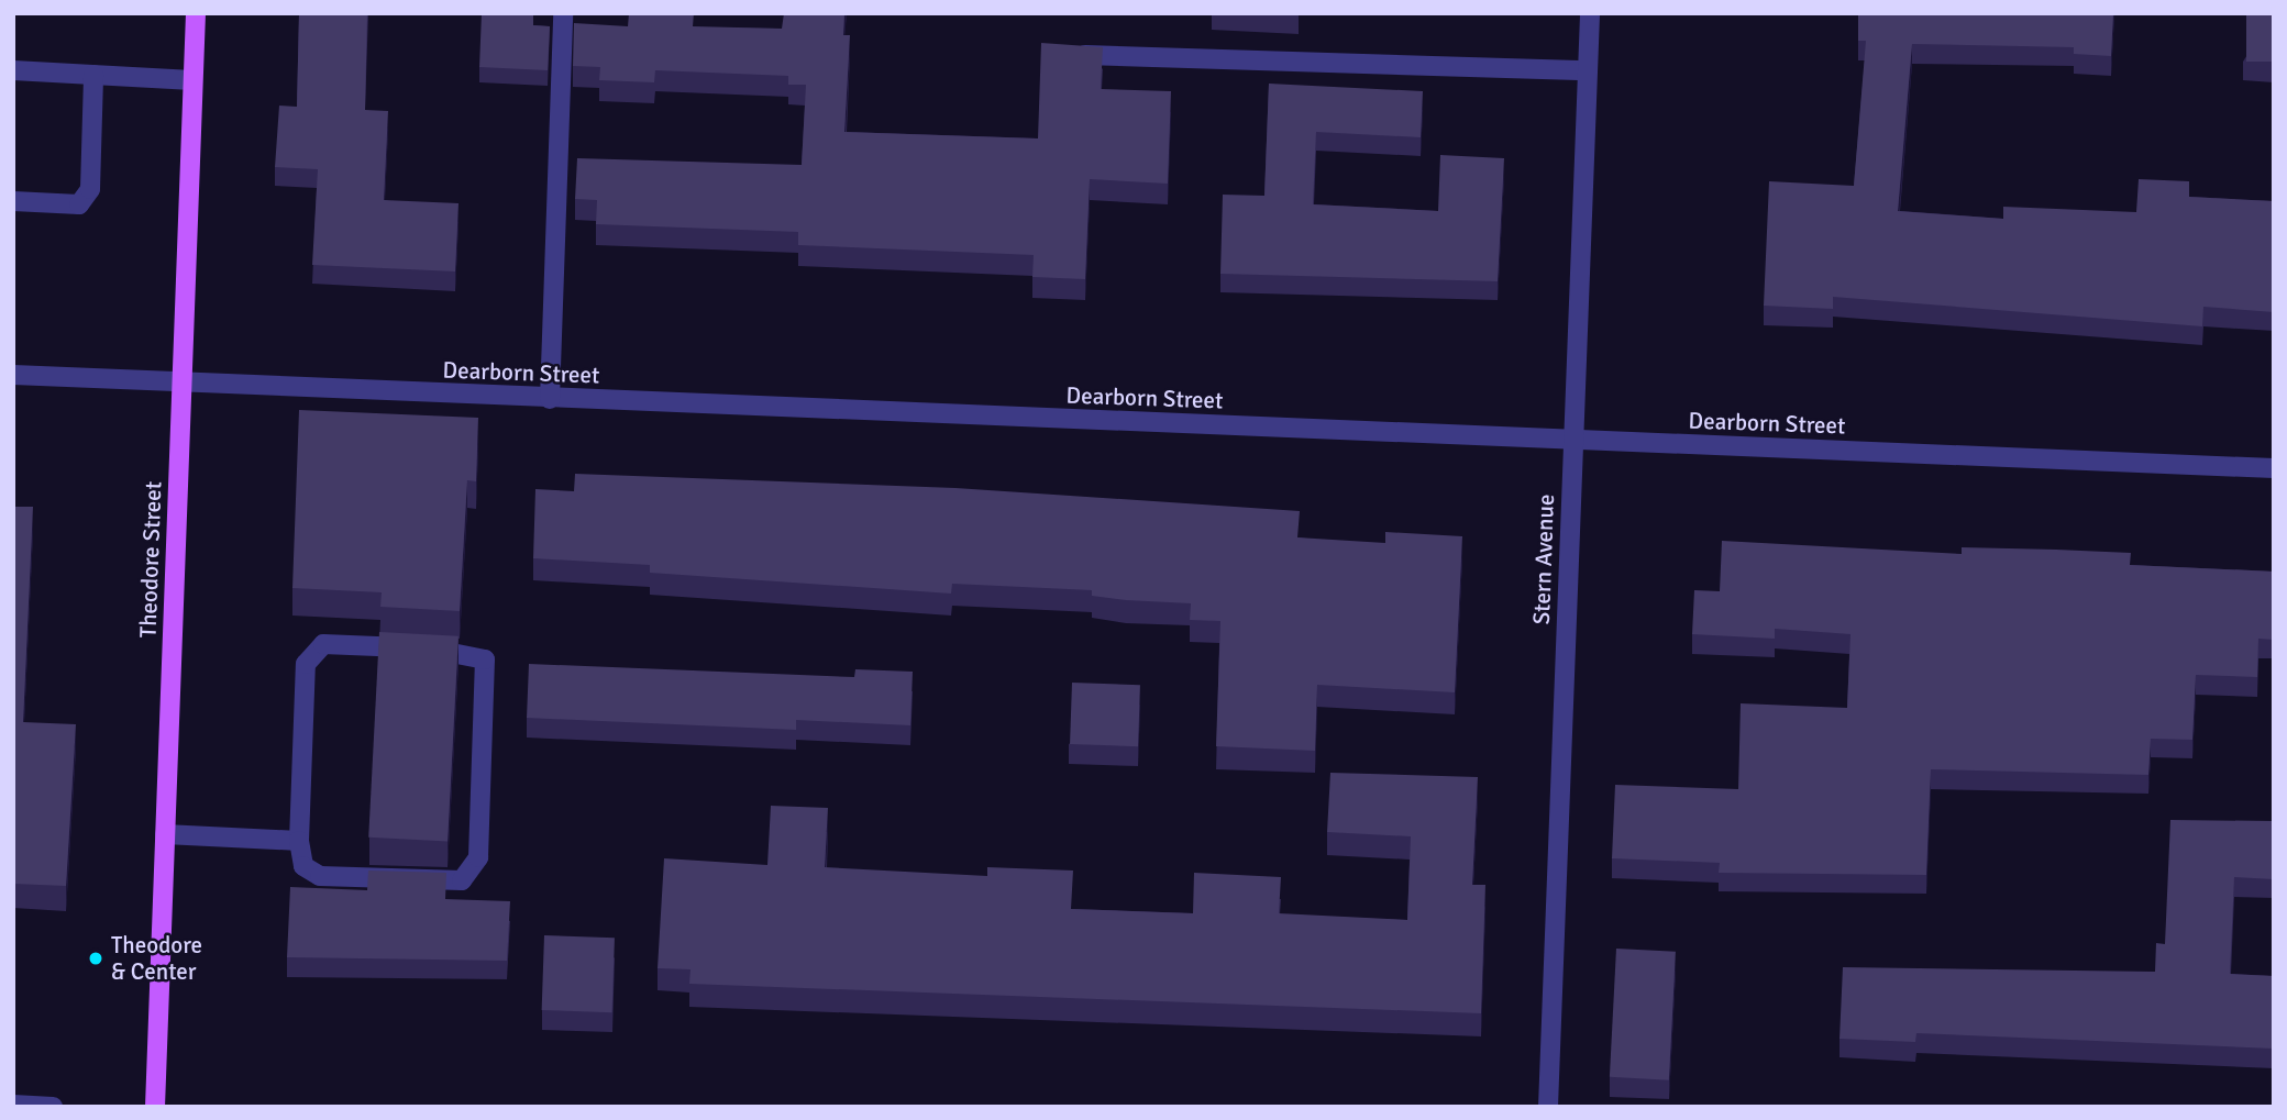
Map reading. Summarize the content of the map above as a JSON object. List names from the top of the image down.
{
  "streets": {
    "main road": ["Theodore Street"],
    "street": ["Dearborn Street", "Stern Avenue"]
  },
  "crossings": [
    ["Dearborn Street", "Theodore Street"],
    ["Dearborn Street", "Stern Avenue"]
  ],
  "places": ["Theodore & Center"]
}
